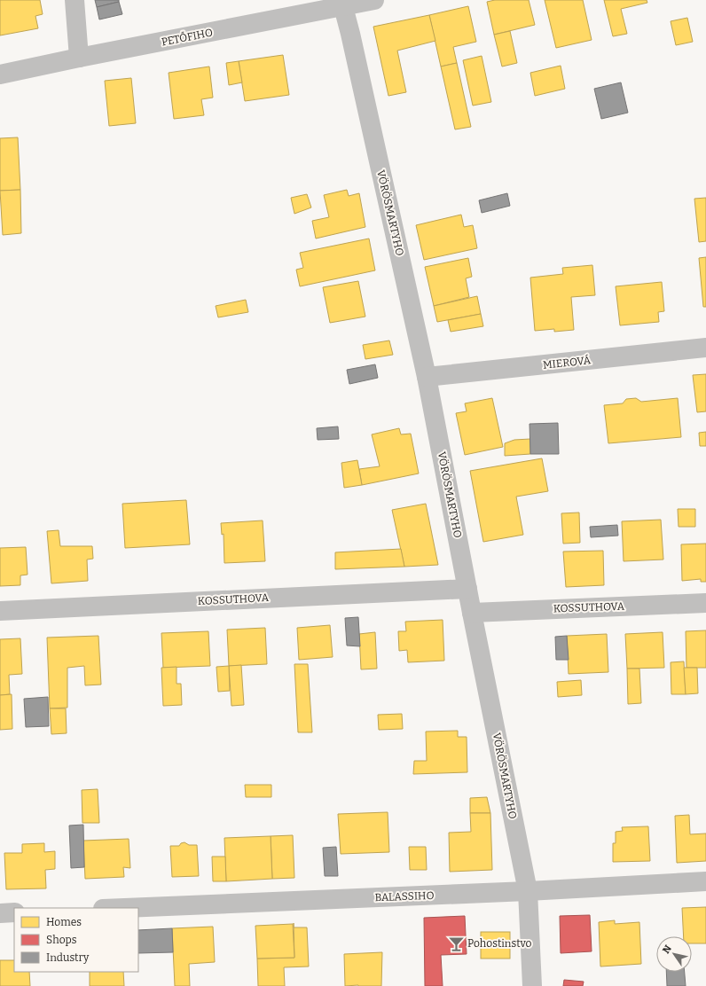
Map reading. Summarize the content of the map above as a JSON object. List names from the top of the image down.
{
  "streets": {
    "street": [
      "PETŐFIHO",
      "VÖRÖSMARTYHO",
      "MIEROVÁ",
      "KOSSUTHOVA",
      "BALASSIHO"
    ]
  },
  "crossings": [
    ["PETŐFIHO", "VÖRÖSMARTYHO"],
    ["VÖRÖSMARTYHO", "MIEROVÁ"],
    ["VÖRÖSMARTYHO", "KOSSUTHOVA"],
    ["VÖRÖSMARTYHO", "BALASSIHO"]
  ],
  "places": {
    "bar": ["Pohostinstvo"]
  },
  "legend": ["Homes", "Shops", "Industry"],
  "north": "top left"
}
